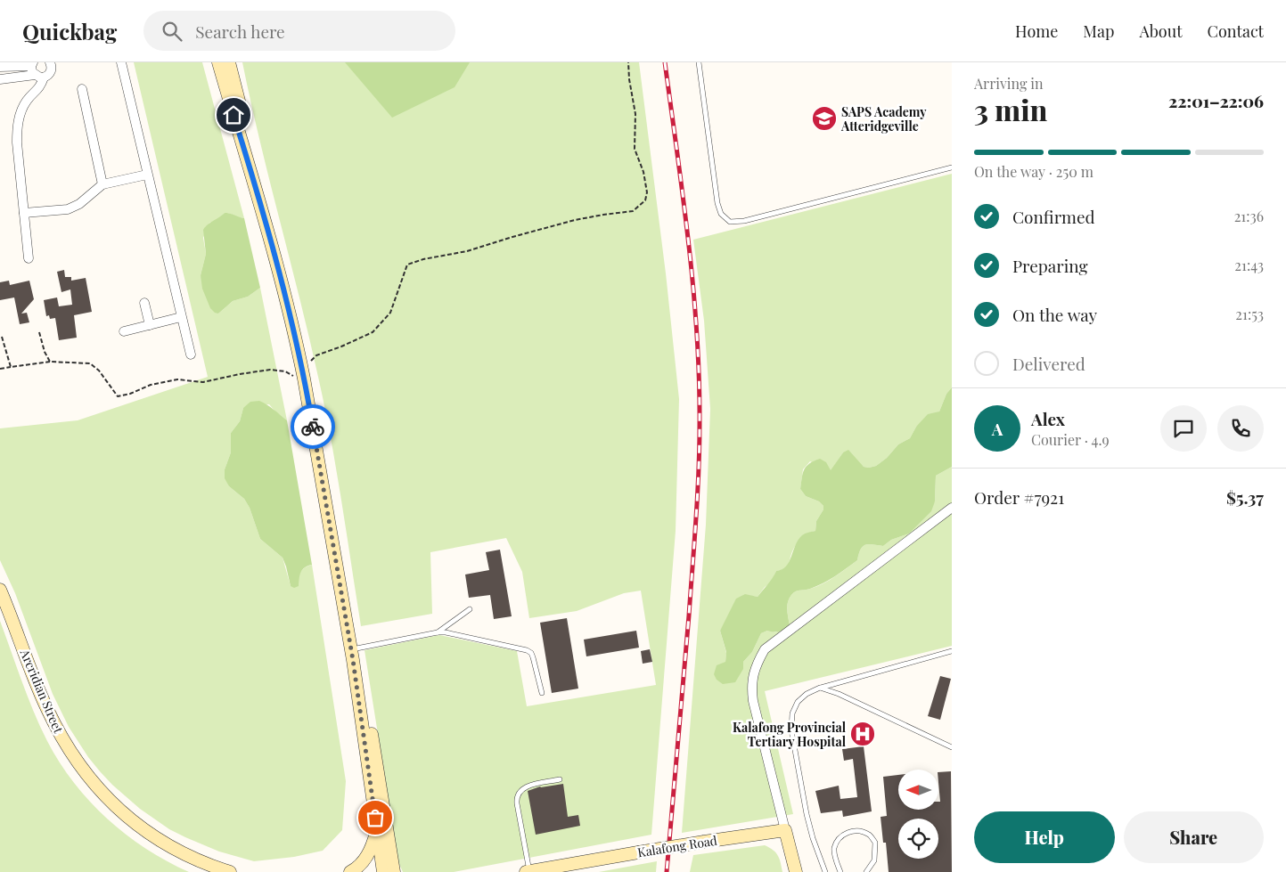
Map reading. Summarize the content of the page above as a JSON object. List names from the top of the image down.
{
  "streets": {
    "main road": ["Arcridian Street", "Kalafong Road"]
  },
  "places": {
    "school or university": ["SAPS Academy Atteridgeville"],
    "hospital": ["Kalafong Provincial Tertiary Hospital"]
  },
  "north": "left",
  "page": {
    "header": "Quickbag",
    "search": "Search here",
    "nav": [
      "Home",
      "Map",
      "About",
      "Contact"
    ],
    "heading": ["3 min", "Arriving in", "22:01–22:06"],
    "panel": [
      "Alex",
      "Courier · 4.9",
      "Order #7921",
      "$5.37"
    ],
    "bar": "On the way · 250 m",
    "list": [
      ["Confirmed", "21:36"],
      ["Preparing", "21:43"],
      ["On the way", "21:53"],
      "Delivered"
    ],
    "round": "A",
    "buttons": ["Help", "Share"]
  }
}
